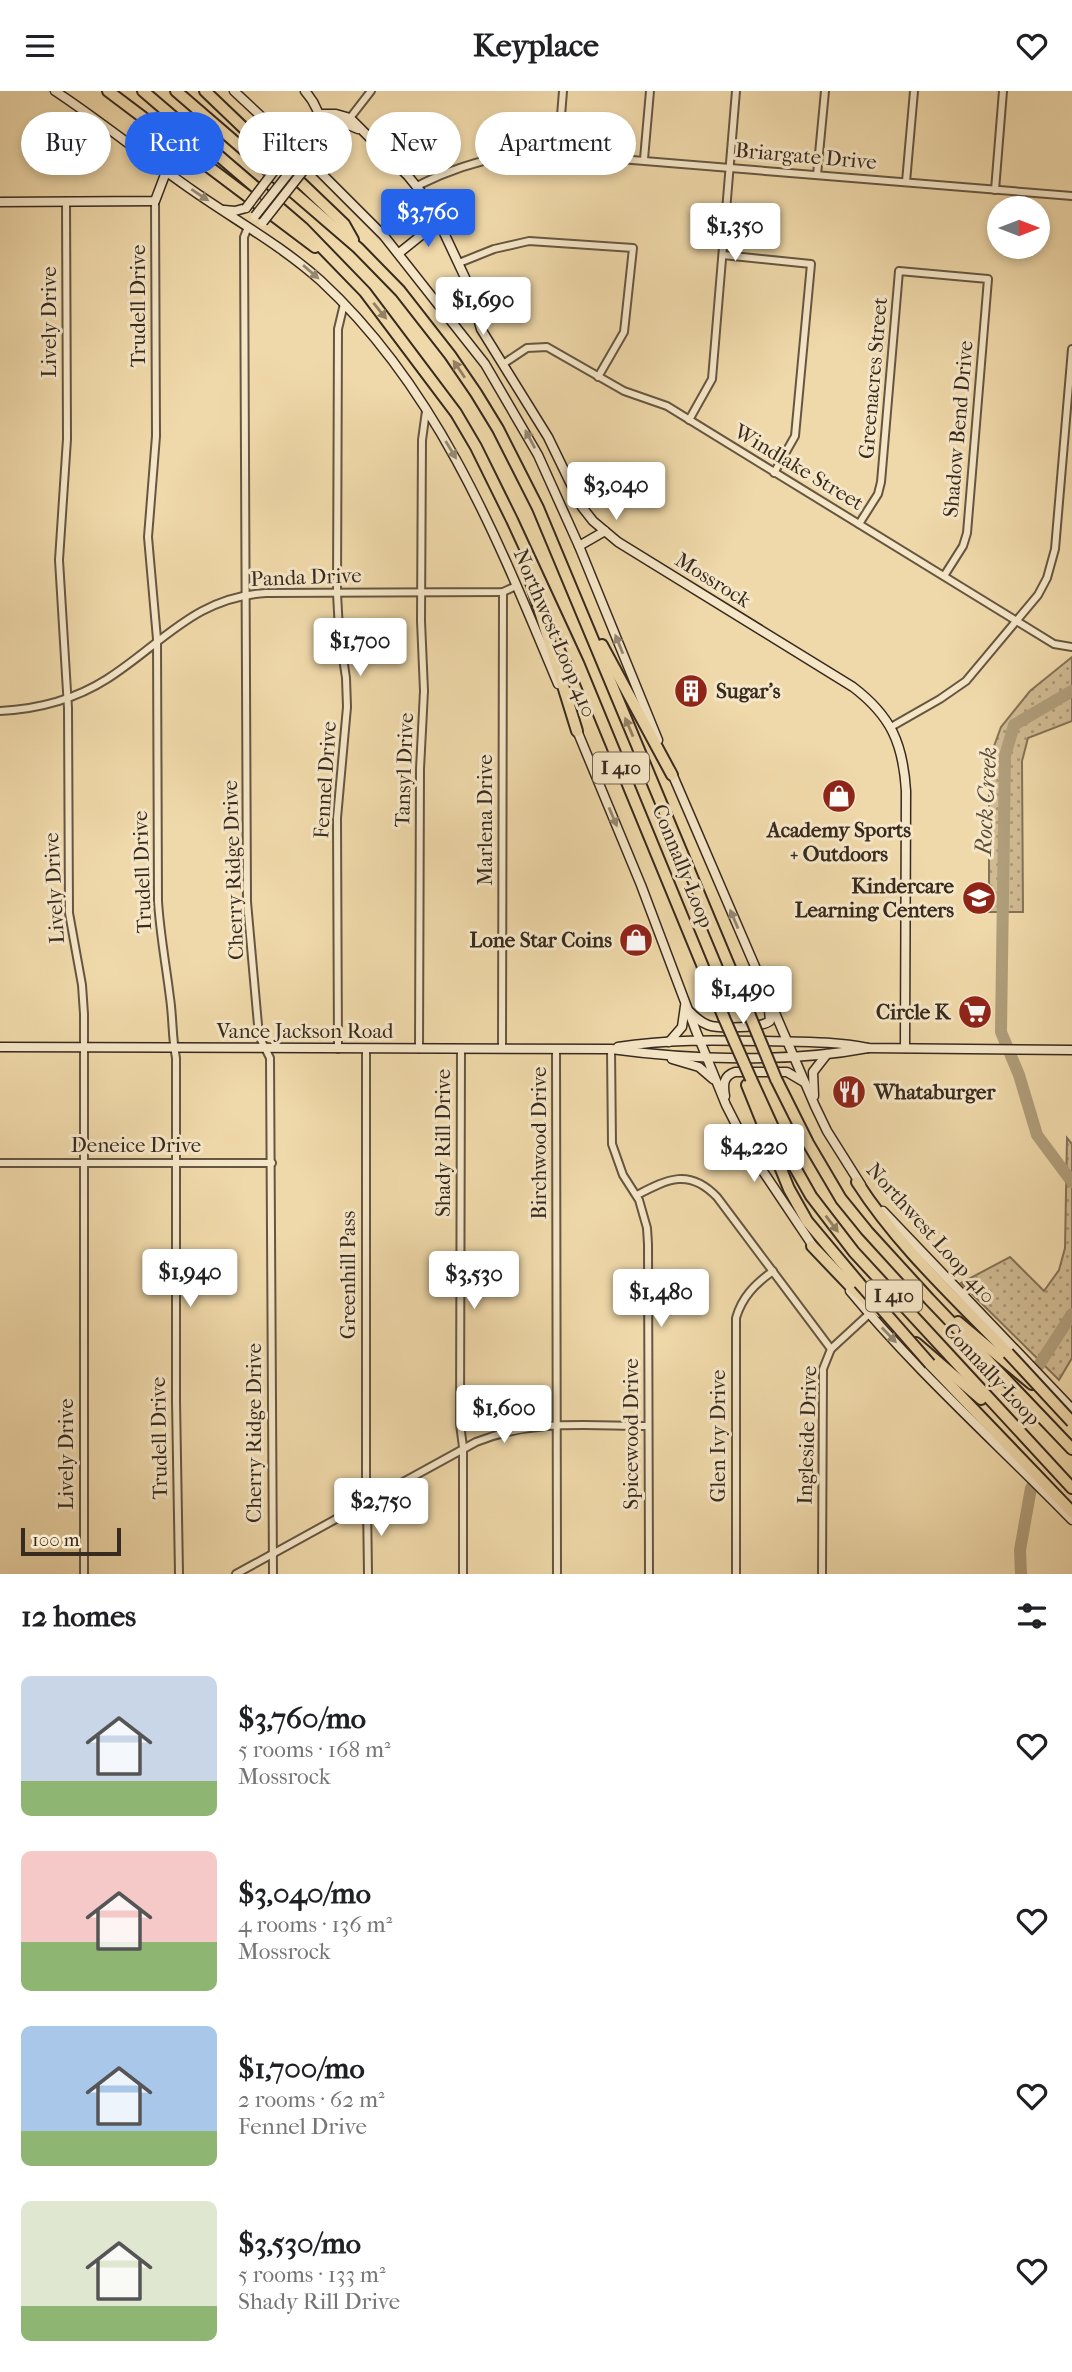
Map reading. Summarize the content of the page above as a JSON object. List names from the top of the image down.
{
  "streets": {
    "highway": ["I 410", "Connally Loop"],
    "main road": [
      "Trudell Drive",
      "Mossrock",
      "Northwest Loop 410",
      "Cherry Ridge Drive",
      "Vance Jackson Road"
    ],
    "street": [
      "Briargate Drive",
      "Lively Drive",
      "Greenacres Street",
      "Shadow Bend Drive",
      "Windlake Street",
      "Panda Drive",
      "Tansyl Drive",
      "Fennel Drive",
      "Marlena Drive",
      "Shady Rill Drive",
      "Birchwood Drive",
      "Deneice Drive",
      "Greenhill Pass",
      "Spicewood Drive",
      "Ingleside Drive",
      "Glen Ivy Drive"
    ]
  },
  "crossings": [
    ["Briargate Drive", "Mossrock"],
    ["Trudell Drive", "Panda Drive"],
    ["Trudell Drive", "Vance Jackson Road"],
    ["Trudell Drive", "Deneice Drive"],
    ["Lively Drive", "Panda Drive"],
    ["Lively Drive", "Vance Jackson Road"],
    ["Lively Drive", "Deneice Drive"],
    ["Greenacres Street", "Shadow Bend Drive"],
    ["Greenacres Street", "Windlake Street"],
    ["Shadow Bend Drive", "Windlake Street"],
    ["Windlake Street", "Mossrock"],
    ["Panda Drive", "Northwest Loop 410"],
    ["Panda Drive", "Tansyl Drive"],
    ["Panda Drive", "Fennel Drive"],
    ["Panda Drive", "Marlena Drive"],
    ["Panda Drive", "Cherry Ridge Drive"],
    ["Mossrock", "Vance Jackson Road"],
    ["Northwest Loop 410", "Tansyl Drive"],
    ["Northwest Loop 410", "Fennel Drive"],
    ["Northwest Loop 410", "Cherry Ridge Drive"],
    ["Northwest Loop 410", "Vance Jackson Road"],
    ["Northwest Loop 410", "Ingleside Drive"],
    ["Tansyl Drive", "Vance Jackson Road"],
    ["Fennel Drive", "Vance Jackson Road"],
    ["Marlena Drive", "Vance Jackson Road"],
    ["Cherry Ridge Drive", "Vance Jackson Road"],
    ["Cherry Ridge Drive", "Deneice Drive"],
    ["Vance Jackson Road", "Shady Rill Drive"],
    ["Vance Jackson Road", "Birchwood Drive"],
    ["Vance Jackson Road", "Greenhill Pass"],
    ["Vance Jackson Road", "Spicewood Drive"]
  ],
  "water": ["Rock Creek"],
  "places": {
    "building": ["Sugar's"],
    "shop": ["Academy Sports + Outdoors", "Lone Star Coins"],
    "school or university": ["Kindercare Learning Centers"],
    "supermarket": ["Circle K"],
    "restaurant": ["Whataburger"]
  },
  "scale_bar": "100 m",
  "north": "right",
  "page": {
    "header": "Keyplace",
    "chip": [
      "Buy",
      "Rent",
      "Filters",
      "New",
      "Apartment"
    ],
    "price": [
      "$3,760",
      "$1,350",
      "$1,690",
      "$3,040",
      "$1,700",
      "$1,490",
      "$4,220",
      "$1,940",
      "$3,530",
      "$1,480",
      "$1,600",
      "$2,750"
    ],
    "scale": "100 m",
    "heading": "12 homes",
    "list": [
      {
        "name": "$3,760/mo",
        "note": "5 rooms · 168 m² · Mossrock"
      },
      {
        "name": "$3,040/mo",
        "note": "4 rooms · 136 m² · Mossrock"
      },
      {
        "name": "$1,700/mo",
        "note": "2 rooms · 62 m² · Fennel Drive"
      },
      {
        "name": "$3,530/mo",
        "note": "5 rooms · 133 m² · Shady Rill Drive"
      }
    ]
  }
}
